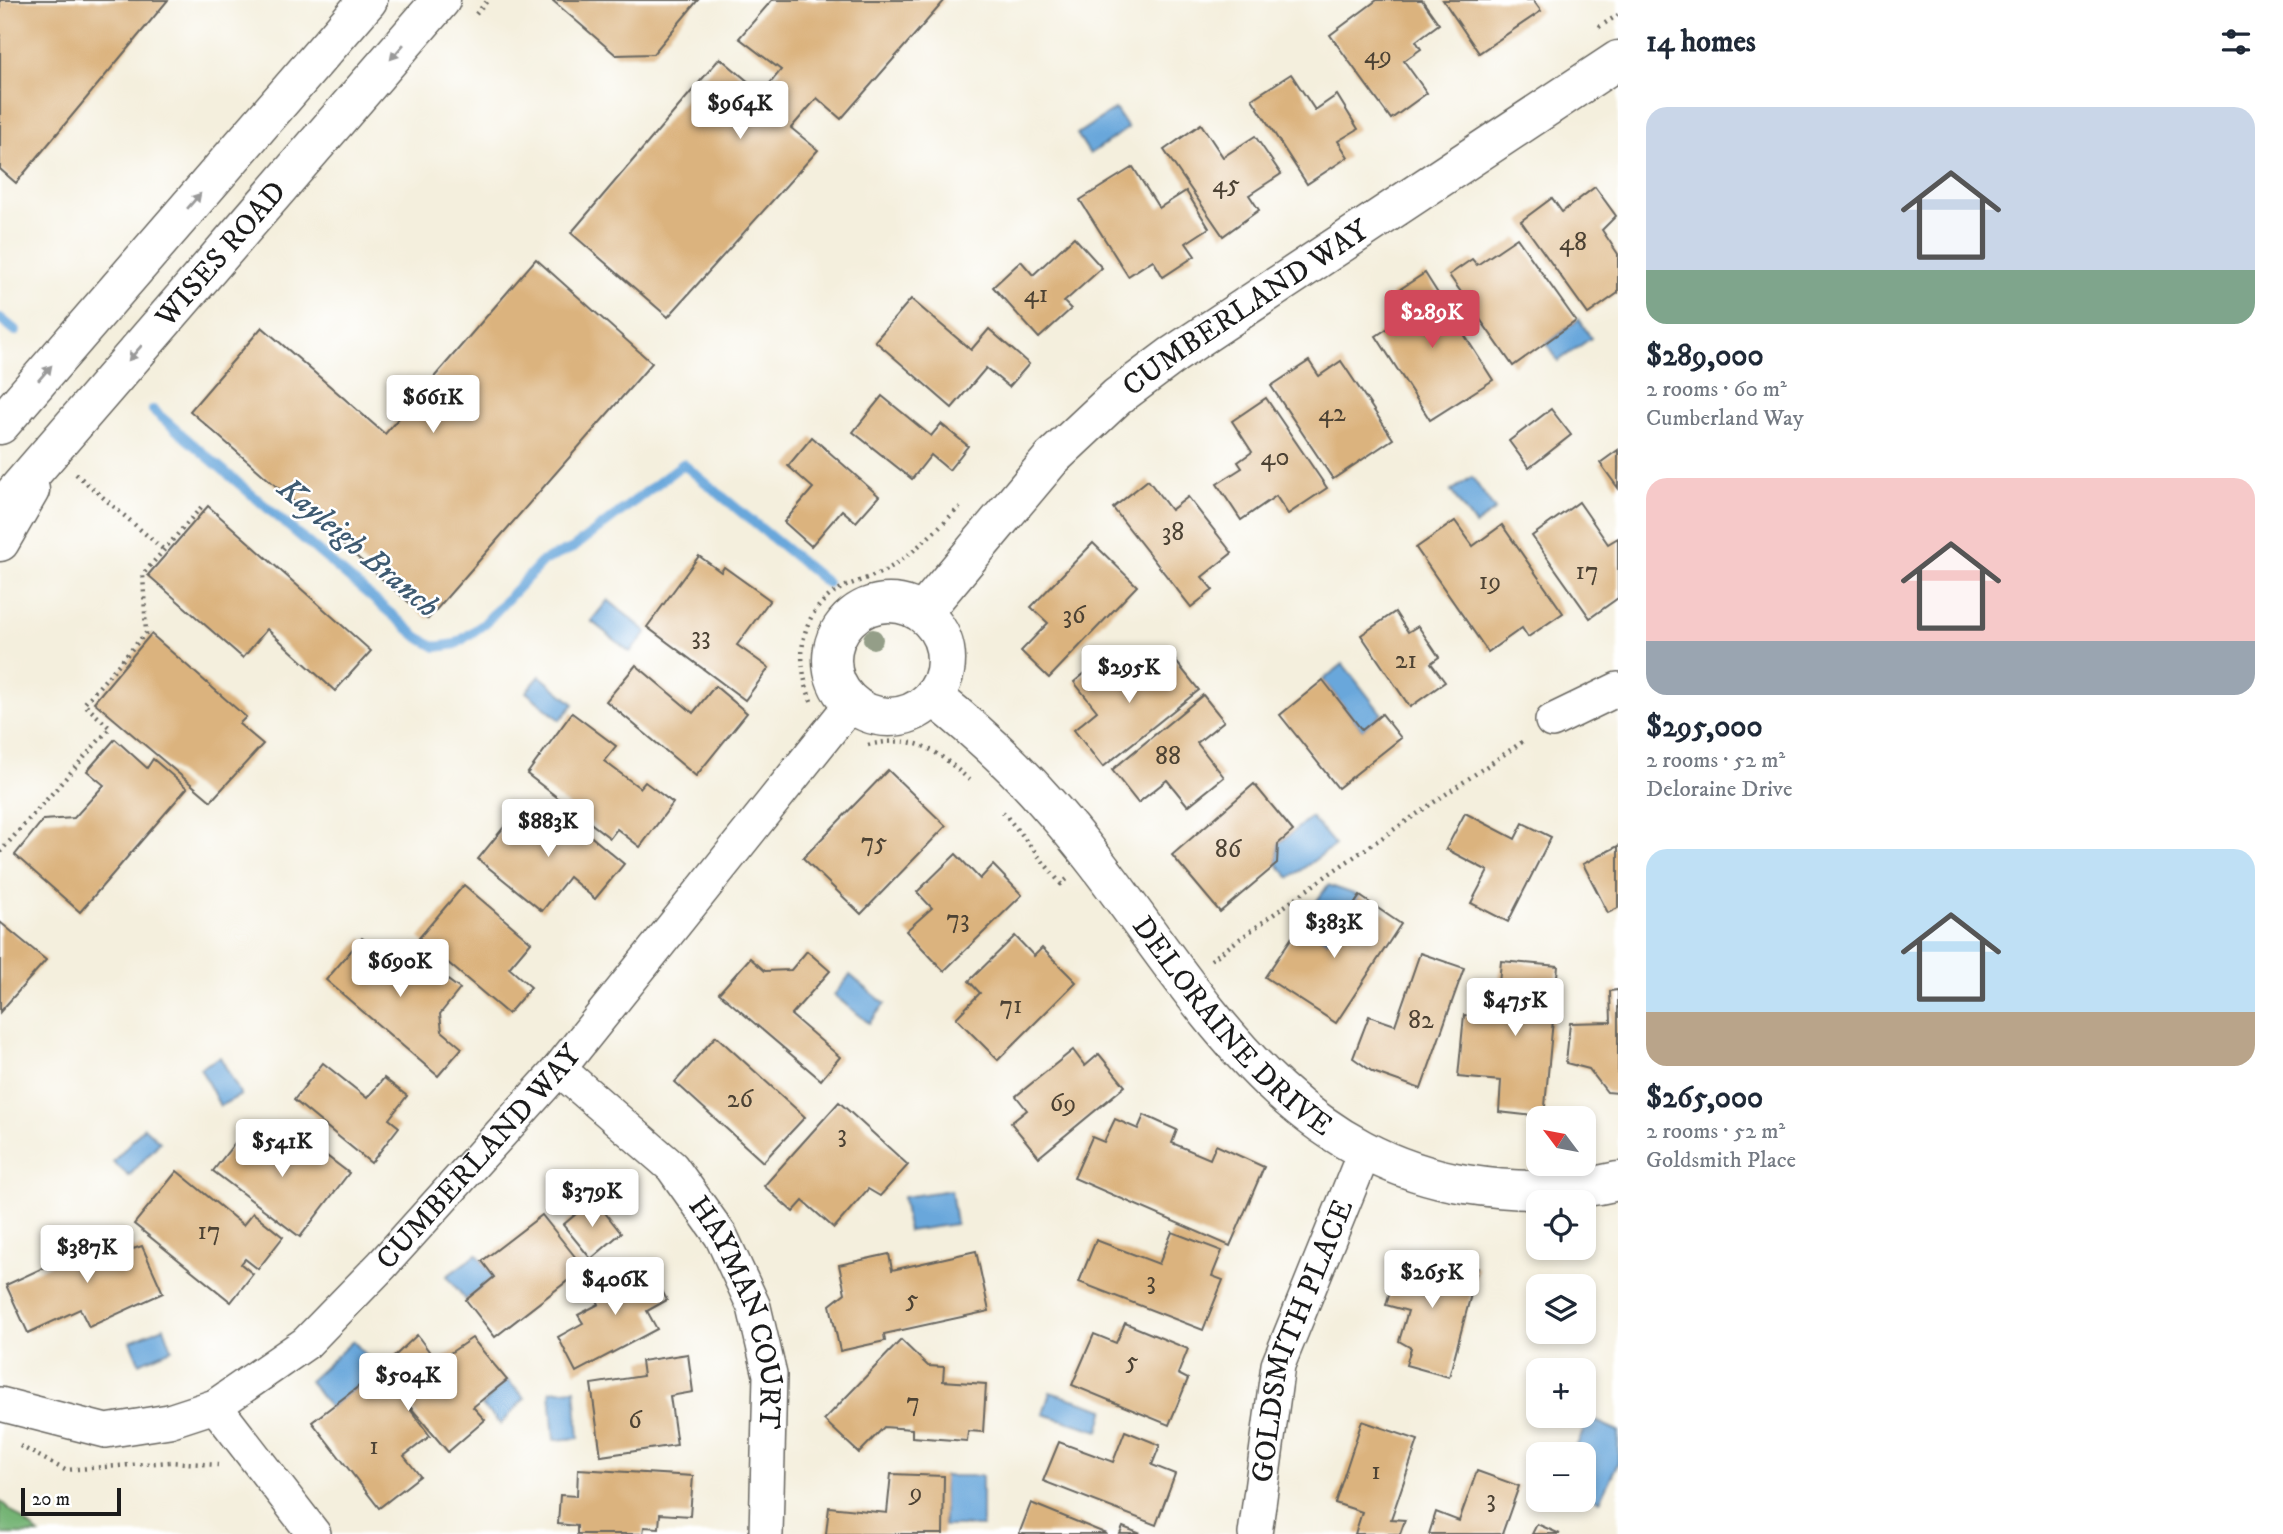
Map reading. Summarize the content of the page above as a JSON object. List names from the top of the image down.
{
  "streets": {
    "street": [
      "WISES ROAD",
      "CUMBERLAND WAY",
      "DELORAINE DRIVE",
      "HAYMAN COURT",
      "GOLDSMITH PLACE"
    ]
  },
  "crossings": [
    ["CUMBERLAND WAY", "DELORAINE DRIVE"],
    ["CUMBERLAND WAY", "HAYMAN COURT"],
    ["DELORAINE DRIVE", "GOLDSMITH PLACE"]
  ],
  "water": ["Kayleigh Branch"],
  "house_numbers": [
    "49",
    "45",
    "48",
    "41",
    "42",
    "40",
    "38",
    "17",
    "19",
    "36",
    "33",
    "21",
    "88",
    "75",
    "86",
    "73",
    "71",
    "82",
    "26",
    "69",
    "3",
    "17",
    "3",
    "5",
    "5",
    "7",
    "6",
    "1",
    "1",
    "9",
    "3"
  ],
  "scale_bar": "20 m",
  "north": "top left",
  "page": {
    "heading": "14 homes",
    "price": [
      "$964K",
      "$289K",
      "$661K",
      "$295K",
      "$883K",
      "$383K",
      "$690K",
      "$475K",
      "$541K",
      "$379K",
      "$387K",
      "$265K",
      "$406K",
      "$504K"
    ],
    "list": [
      {
        "name": "$289,000",
        "note": "2 rooms · 60 m² · Cumberland Way"
      },
      {
        "name": "$295,000",
        "note": "2 rooms · 52 m² · Deloraine Drive"
      },
      {
        "name": "$265,000",
        "note": "2 rooms · 52 m² · Goldsmith Place"
      }
    ],
    "map_buttons": ["+", "−"],
    "scale": "20 m"
  }
}
